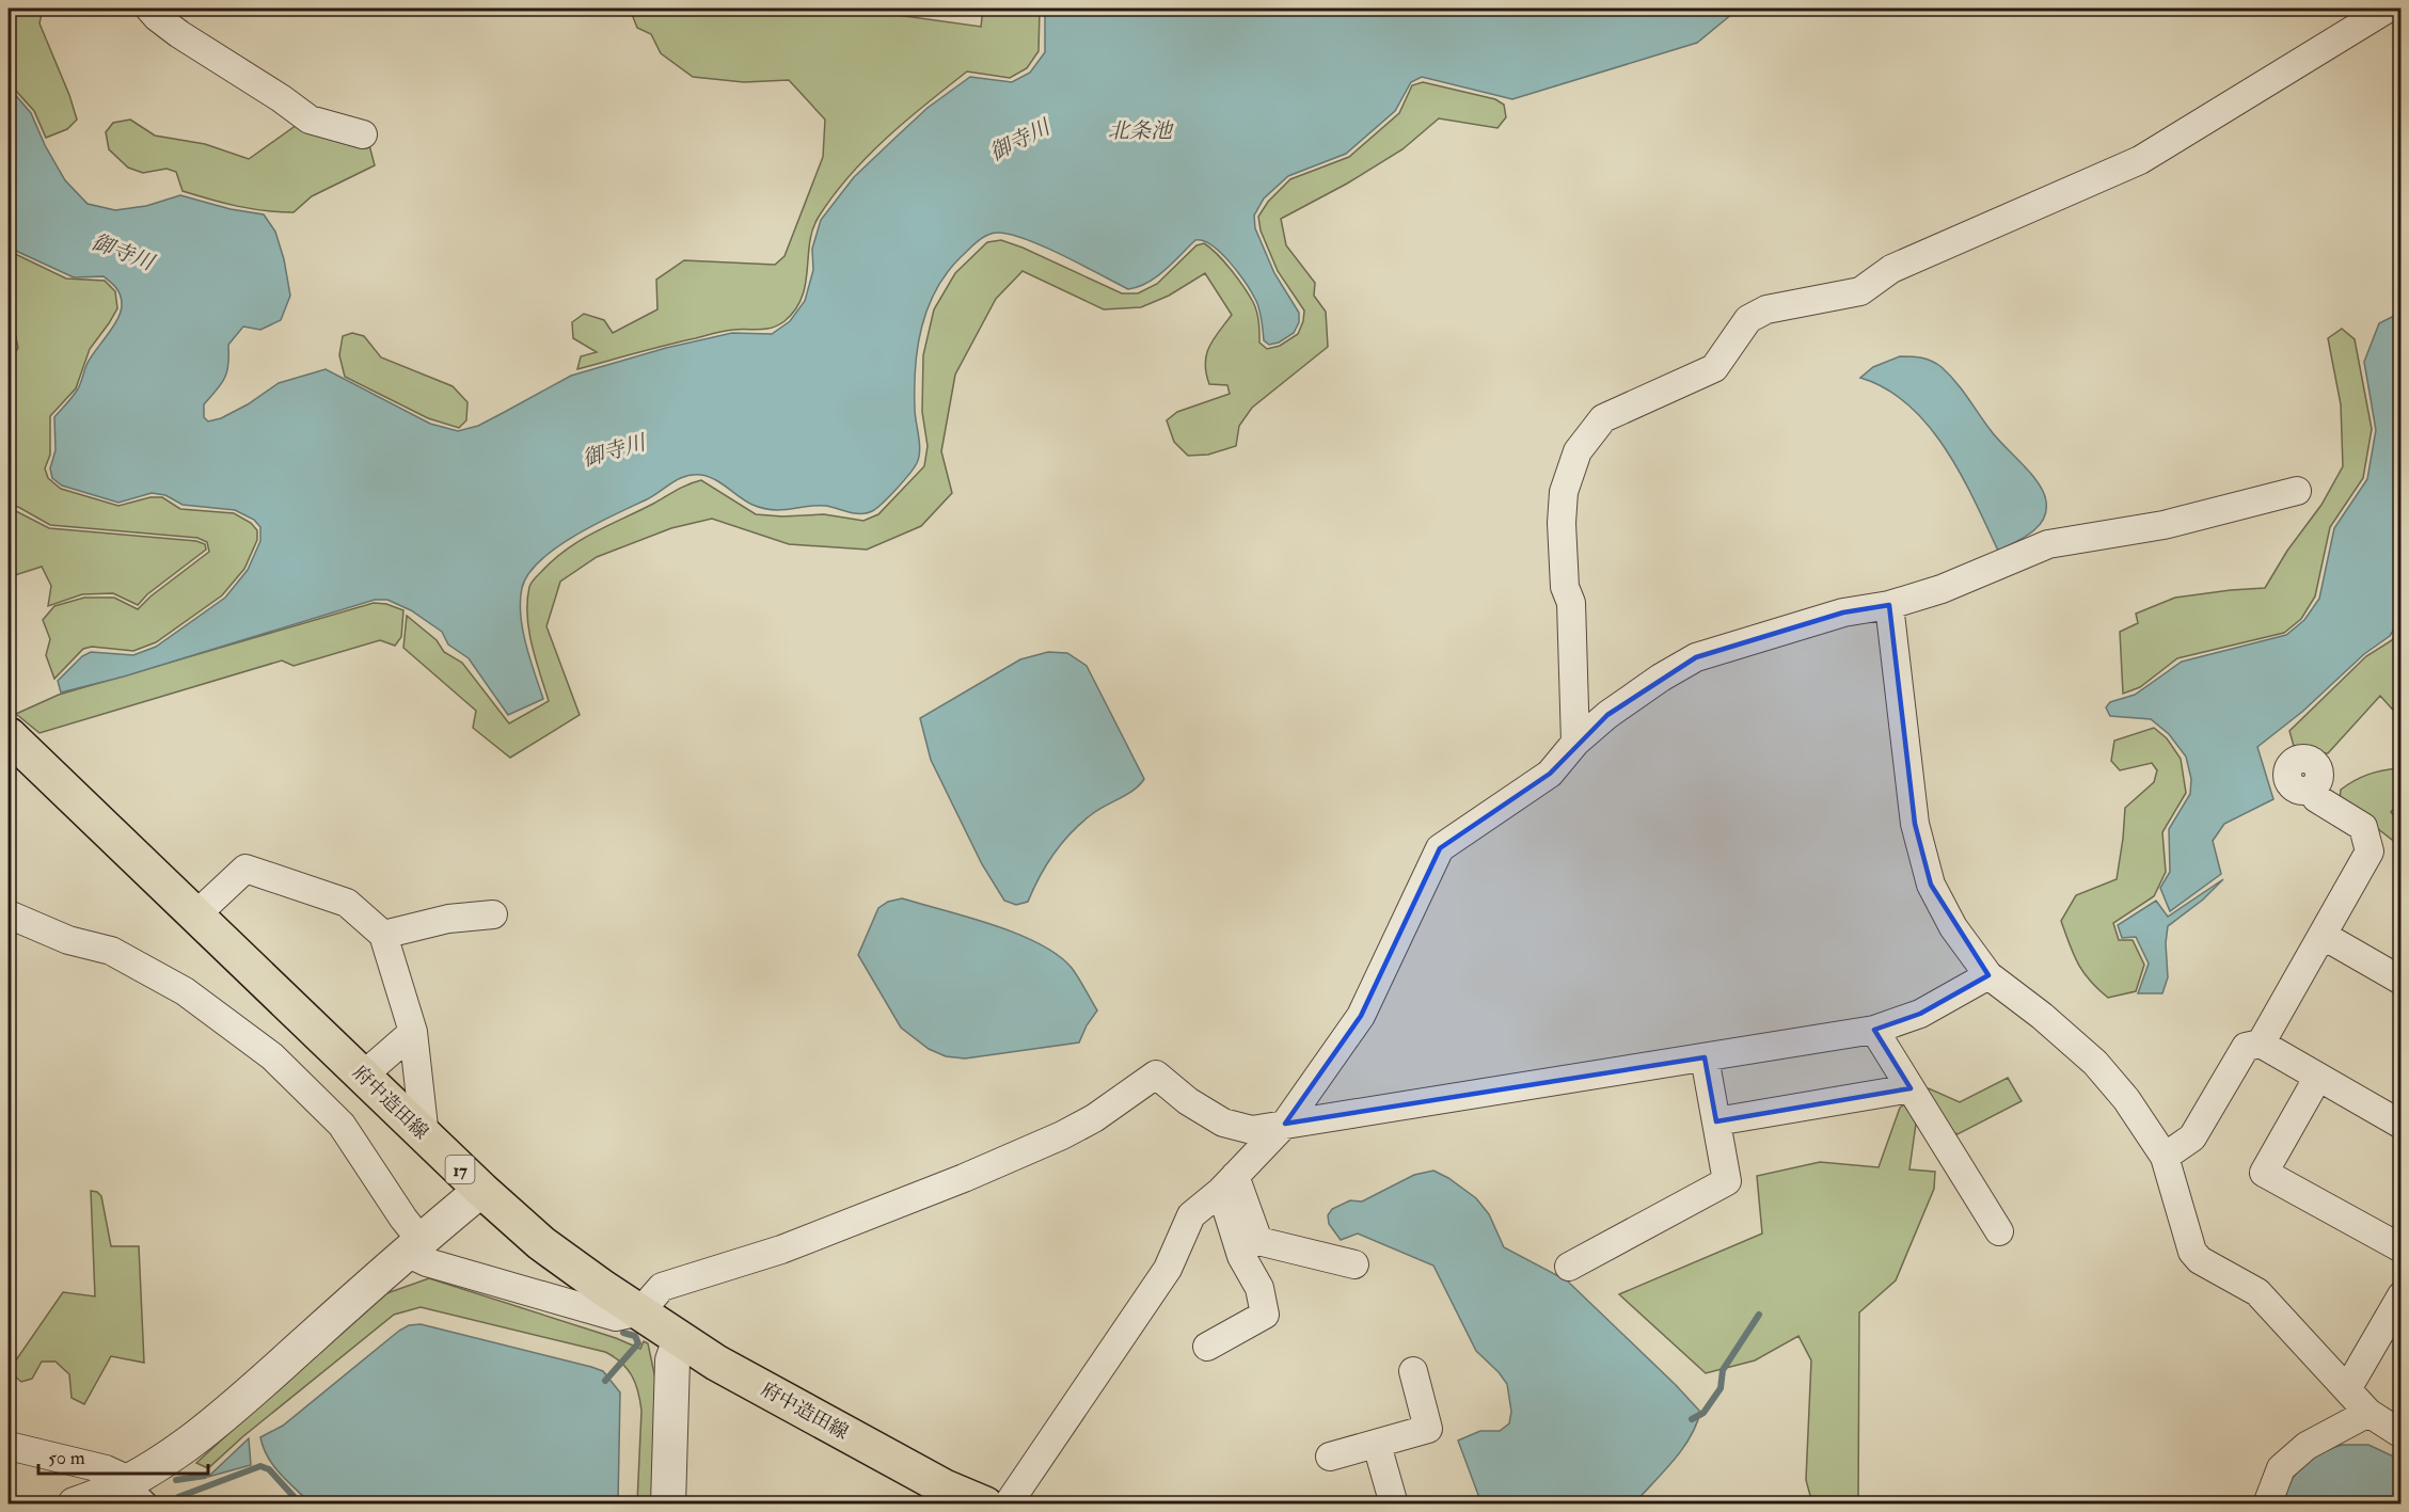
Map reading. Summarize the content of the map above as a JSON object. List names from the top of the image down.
{
  "streets": {
    "main road": ["府中造田線", "17"]
  },
  "water": ["北条池", "御寺川"],
  "scale_bar": "50 m"
}
